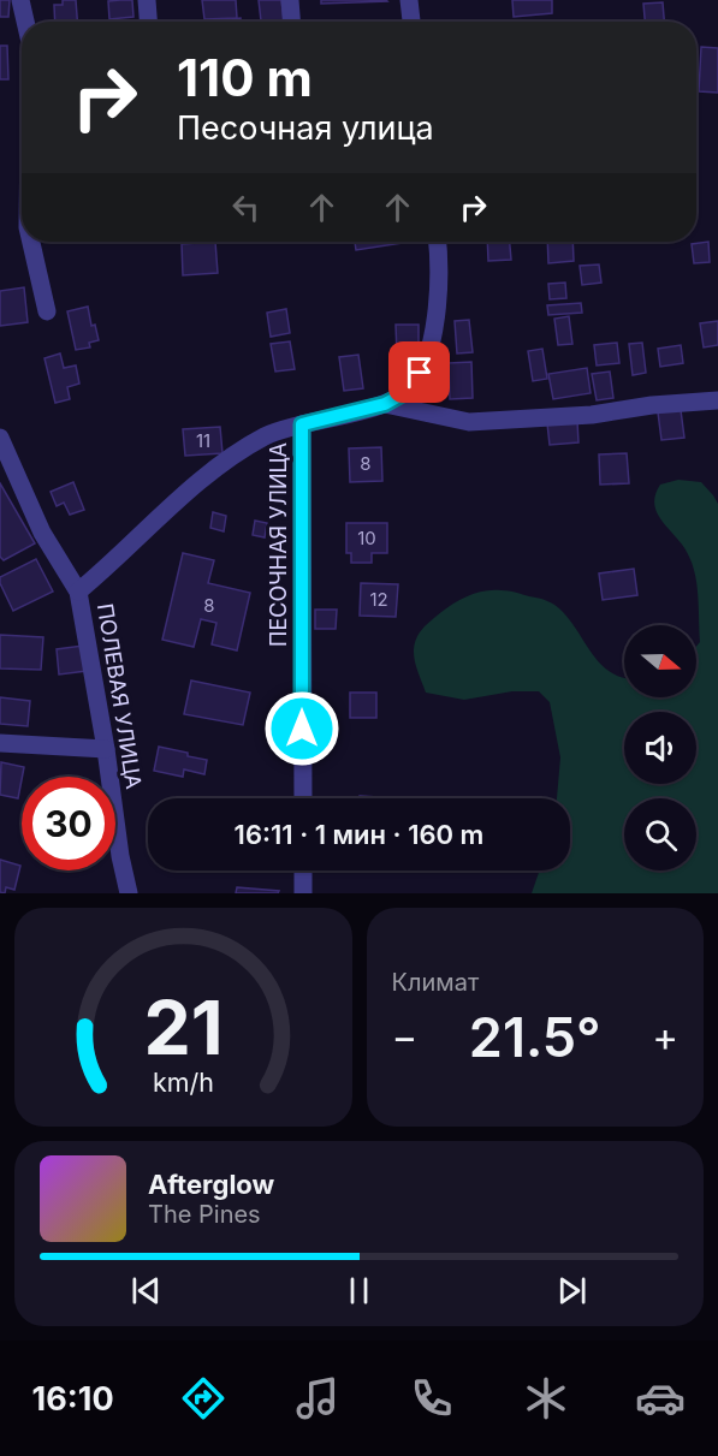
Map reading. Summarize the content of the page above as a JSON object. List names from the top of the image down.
{
  "streets": {
    "street": ["ПЕСОЧНАЯ УЛИЦА", "ПОЛЕВАЯ УЛИЦА"]
  },
  "house_numbers": [
    "11",
    "8",
    "10",
    "12",
    "8"
  ],
  "north": "right",
  "page": {
    "turn": ["110 m", "Песочная улица"],
    "limit": "30",
    "trip": "16:11 · 1 мин · 160 m",
    "tile": "Климат",
    "heat": ["−", "21.5°", "+"],
    "song": ["Afterglow", "The Pines"],
    "tabs": "16:10",
    "gauge": ["21", "km/h"]
  }
}
